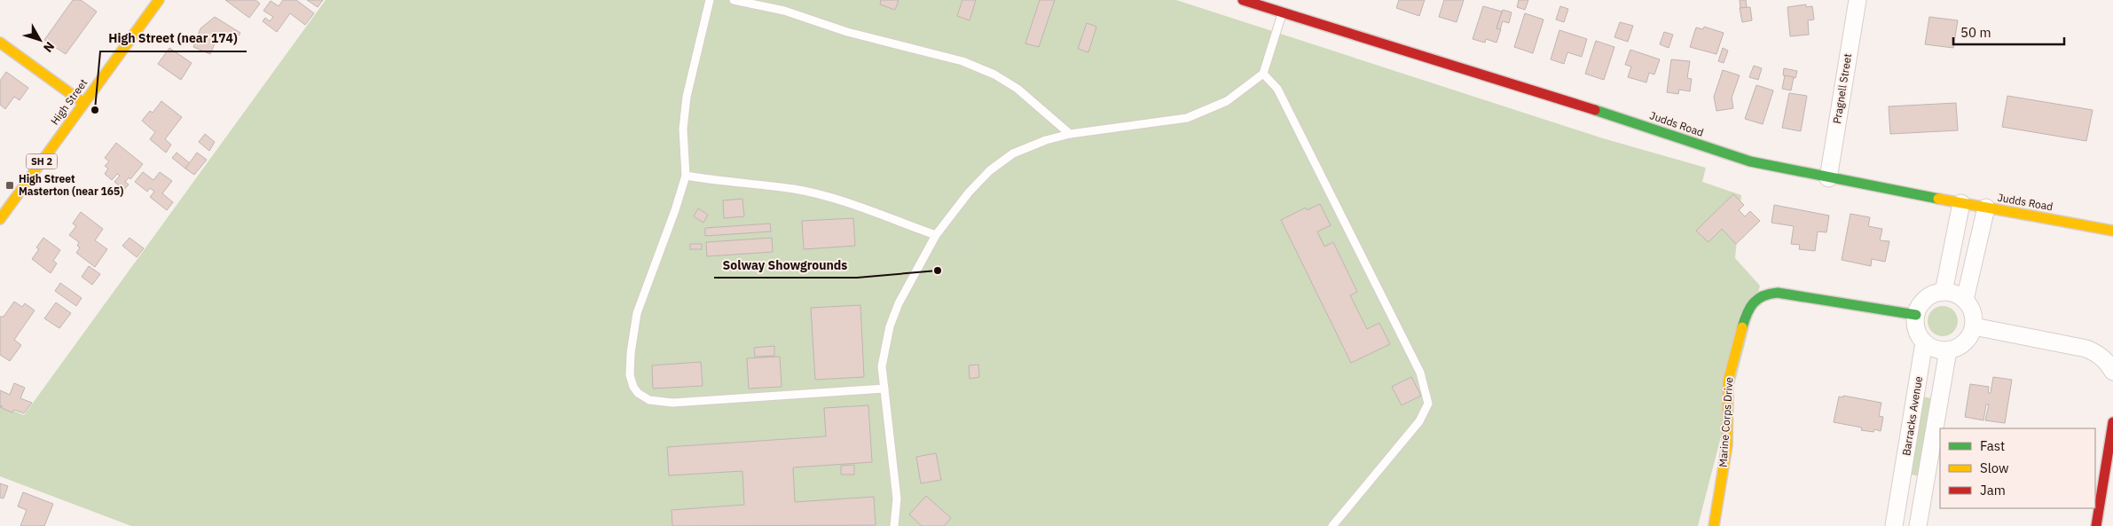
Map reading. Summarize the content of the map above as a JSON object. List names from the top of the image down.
{
  "streets": {
    "main road": [
      "High Street",
      "Judds Road",
      "SH 2",
      "Marine Corps Drive"
    ],
    "street": ["Pragnell Street", "Barracks Avenue"]
  },
  "crossings": [
    ["Pragnell Street", "Judds Road"],
    ["Barracks Avenue", "Marine Corps Drive"]
  ],
  "places": {
    "other": ["High Street (near 174)", "Solway Showgrounds"],
    "transit": ["High Street Masterton (near 165)"]
  },
  "legend": ["Fast", "Slow", "Jam"],
  "scale_bar": "50 m",
  "north": "bottom right"
}
